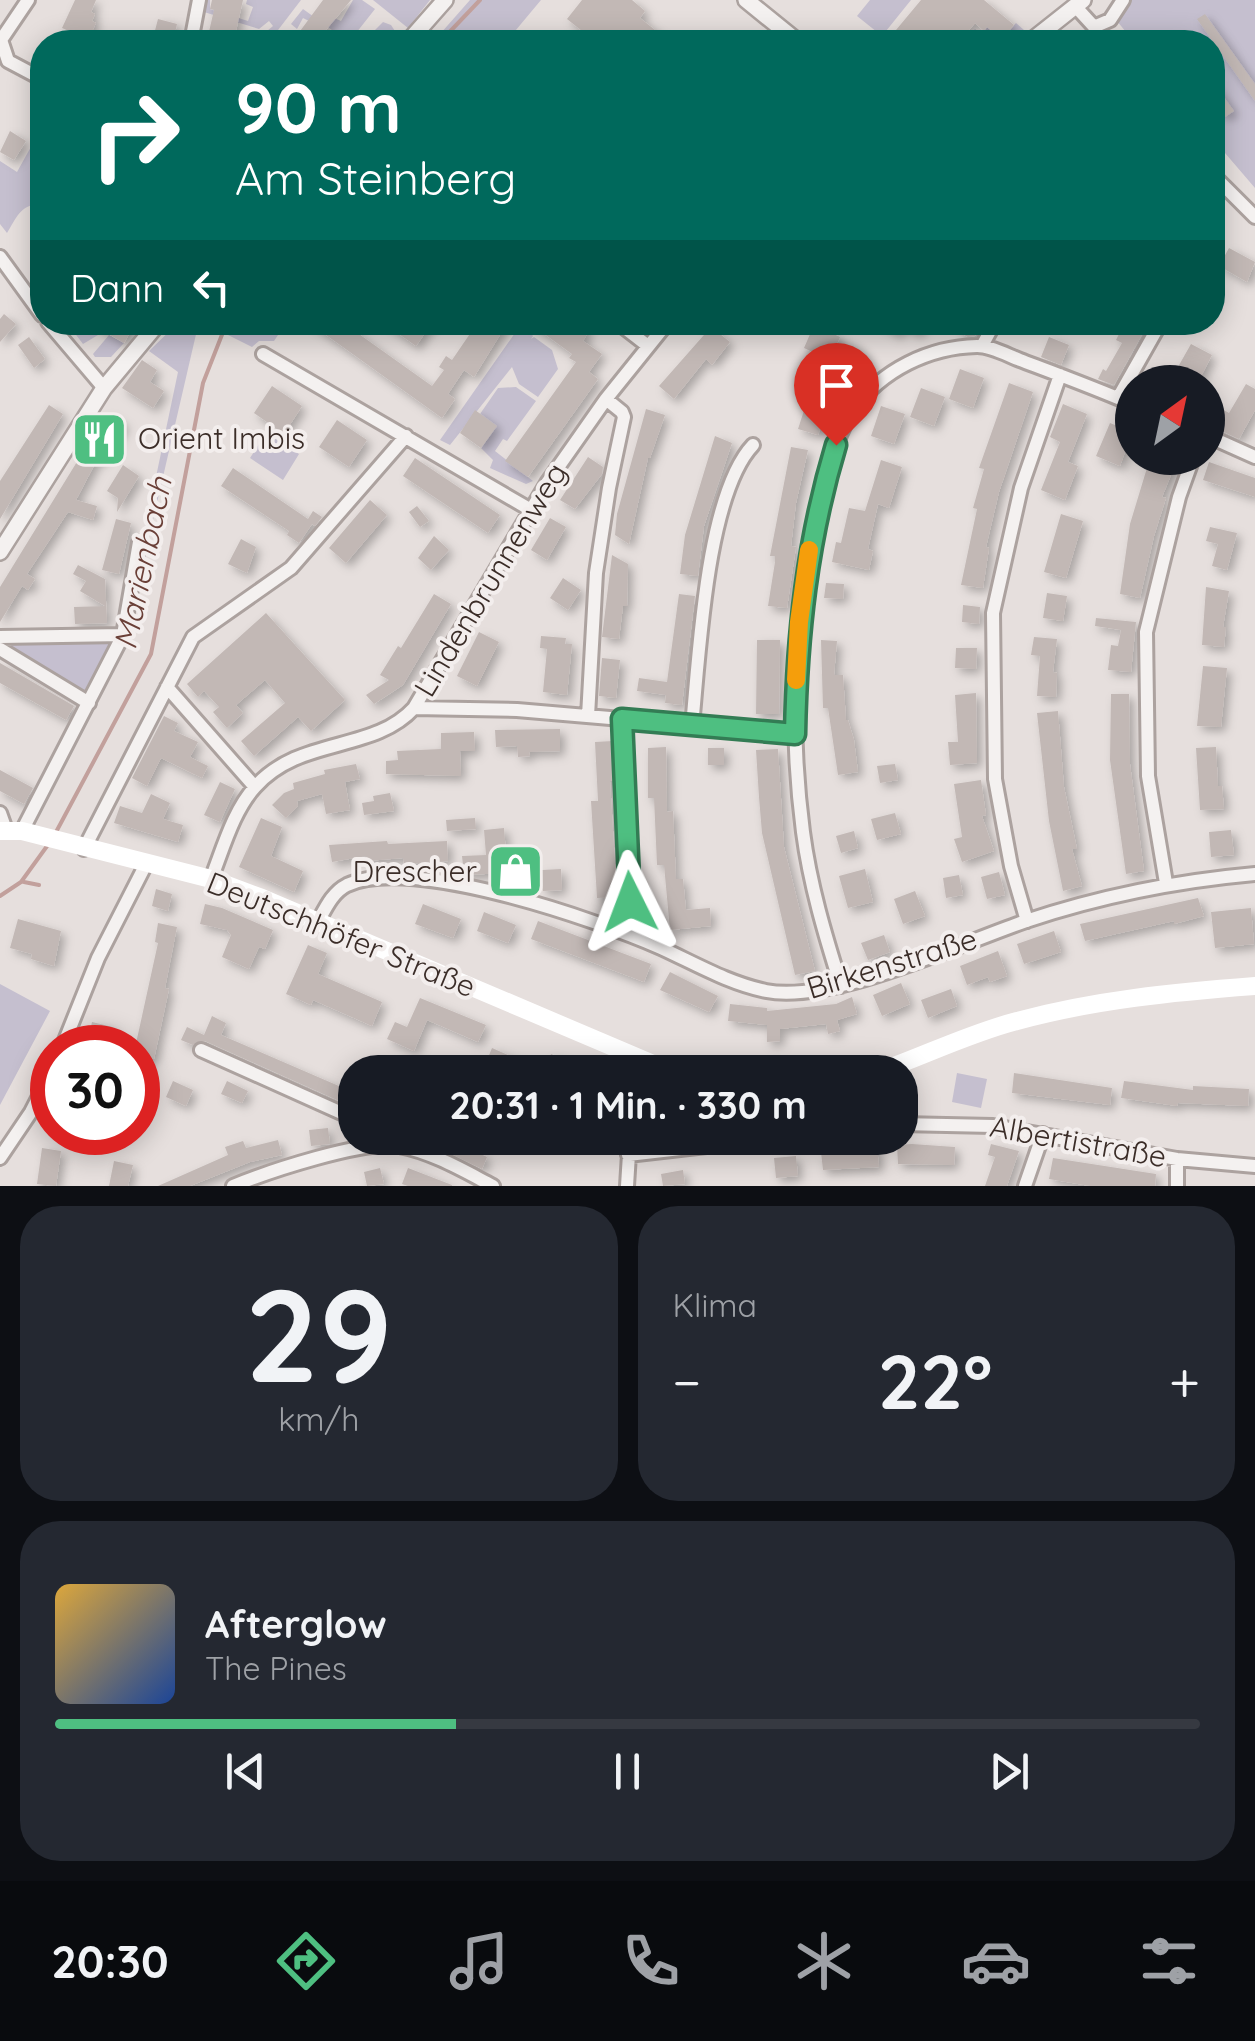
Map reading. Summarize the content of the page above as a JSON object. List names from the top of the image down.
{
  "streets": {
    "main road": ["Deutschhöfer Straße"],
    "street": ["Lindenbrunnenweg", "Birkenstraße", "Albertistraße"]
  },
  "crossings": [
    ["Lindenbrunnenweg", "Deutschhöfer Straße"],
    ["Deutschhöfer Straße", "Birkenstraße"]
  ],
  "water": ["Marienbach"],
  "places": {
    "restaurant": ["Orient Imbis"],
    "shop": ["Drescher"]
  },
  "north": "top right",
  "page": {
    "turn": ["90 m", "Am Steinberg"],
    "then": "Dann",
    "limit": "30",
    "trip": "20:31 · 1 Min. · 330 m",
    "tile": [
      ["29", "km/h"],
      "Klima"
    ],
    "heat": ["−", "22°", "+"],
    "song": ["Afterglow", "The Pines"],
    "tabs": "20:30"
  }
}
